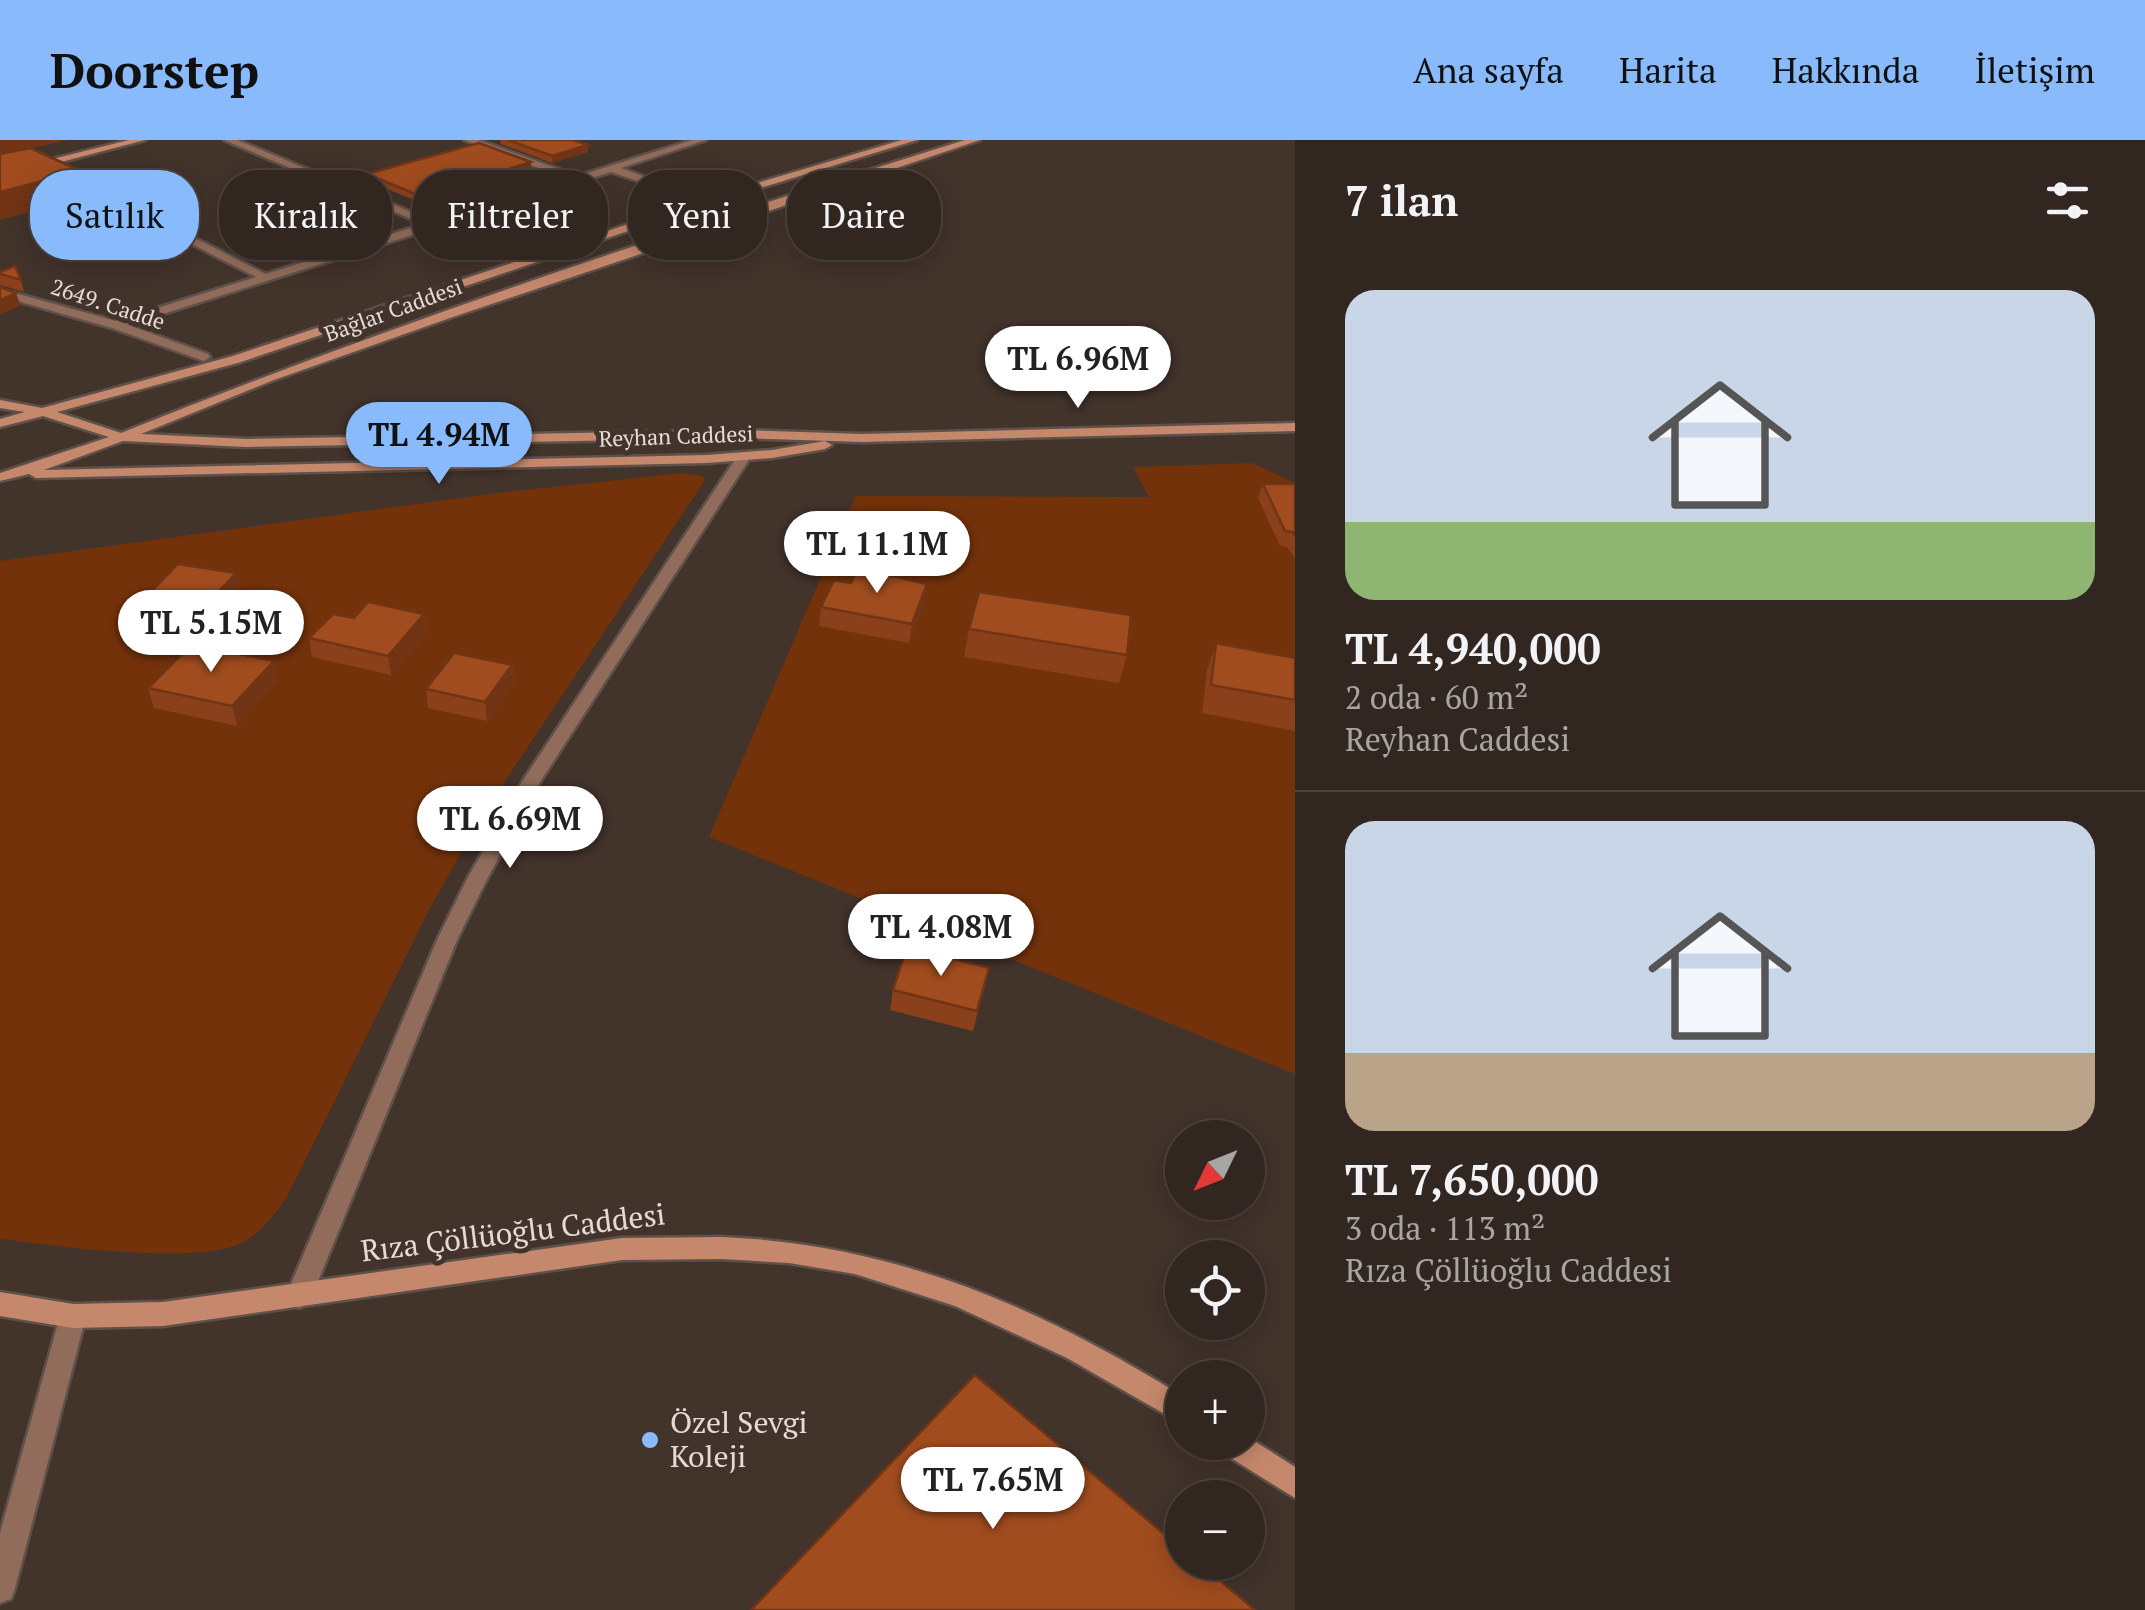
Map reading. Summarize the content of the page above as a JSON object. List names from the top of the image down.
{
  "streets": {
    "main road": ["Bağlar Caddesi", "Reyhan Caddesi", "Rıza Çöllüoğlu Caddesi"],
    "street": ["2649. Cadde"]
  },
  "crossings": [
    ["Bağlar Caddesi", "Reyhan Caddesi"]
  ],
  "places": ["Özel Sevgi Koleji"],
  "north": "bottom left",
  "page": {
    "header": "Doorstep",
    "nav": [
      "Ana sayfa",
      "Harita",
      "Hakkında",
      "İletişim"
    ],
    "heading": "7 ilan",
    "chip": [
      "Satılık",
      "Kiralık",
      "Filtreler",
      "Yeni",
      "Daire"
    ],
    "list": [
      {
        "name": "TL 4,940,000",
        "note": "2 oda · 60 m² · Reyhan Caddesi"
      },
      {
        "name": "TL 7,650,000",
        "note": "3 oda · 113 m² · Rıza Çöllüoğlu Caddesi"
      }
    ],
    "price": [
      "TL 6.96M",
      "TL 4.94M",
      "TL 11.1M",
      "TL 5.15M",
      "TL 6.69M",
      "TL 4.08M",
      "TL 7.65M"
    ],
    "map_buttons": ["+", "−"]
  }
}
